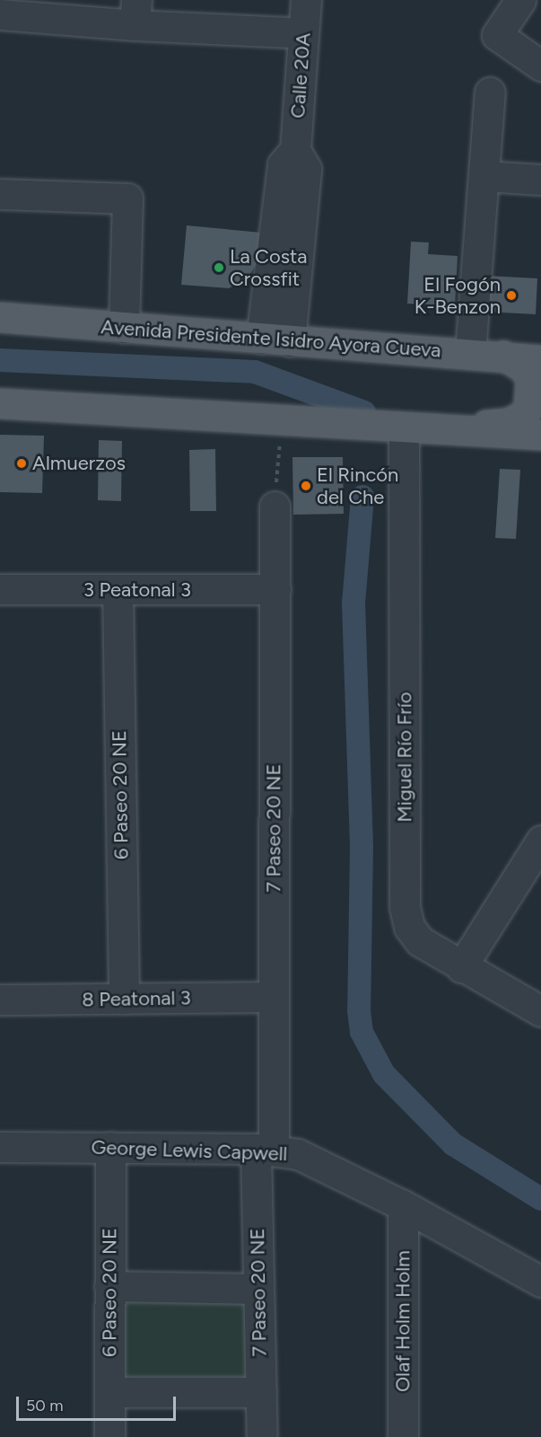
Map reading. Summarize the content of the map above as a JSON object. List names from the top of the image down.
{
  "streets": {
    "main road": ["Avenida Presidente Isidro Ayora Cueva"],
    "street": [
      "Calle 20A",
      "3 Peatonal 3",
      "Miguel Río Frío",
      "6 Paseo 20 NE",
      "7 Paseo 20 NE",
      "8 Peatonal 3",
      "George Lewis Capwell",
      "Olaf Holm Holm"
    ]
  },
  "crossings": [
    ["Calle 20A", "Avenida Presidente Isidro Ayora Cueva"],
    ["3 Peatonal 3", "6 Paseo 20 NE"],
    ["3 Peatonal 3", "7 Paseo 20 NE"],
    ["6 Paseo 20 NE", "8 Peatonal 3"],
    ["6 Paseo 20 NE", "George Lewis Capwell"],
    ["7 Paseo 20 NE", "8 Peatonal 3"],
    ["7 Paseo 20 NE", "George Lewis Capwell"],
    ["George Lewis Capwell", "Olaf Holm Holm"]
  ],
  "places": [
    "La Costa Crossfit",
    "El Fogón K-Benzon",
    "Almuerzos",
    "El Rincón del Che"
  ],
  "scale_bar": "50 m"
}
